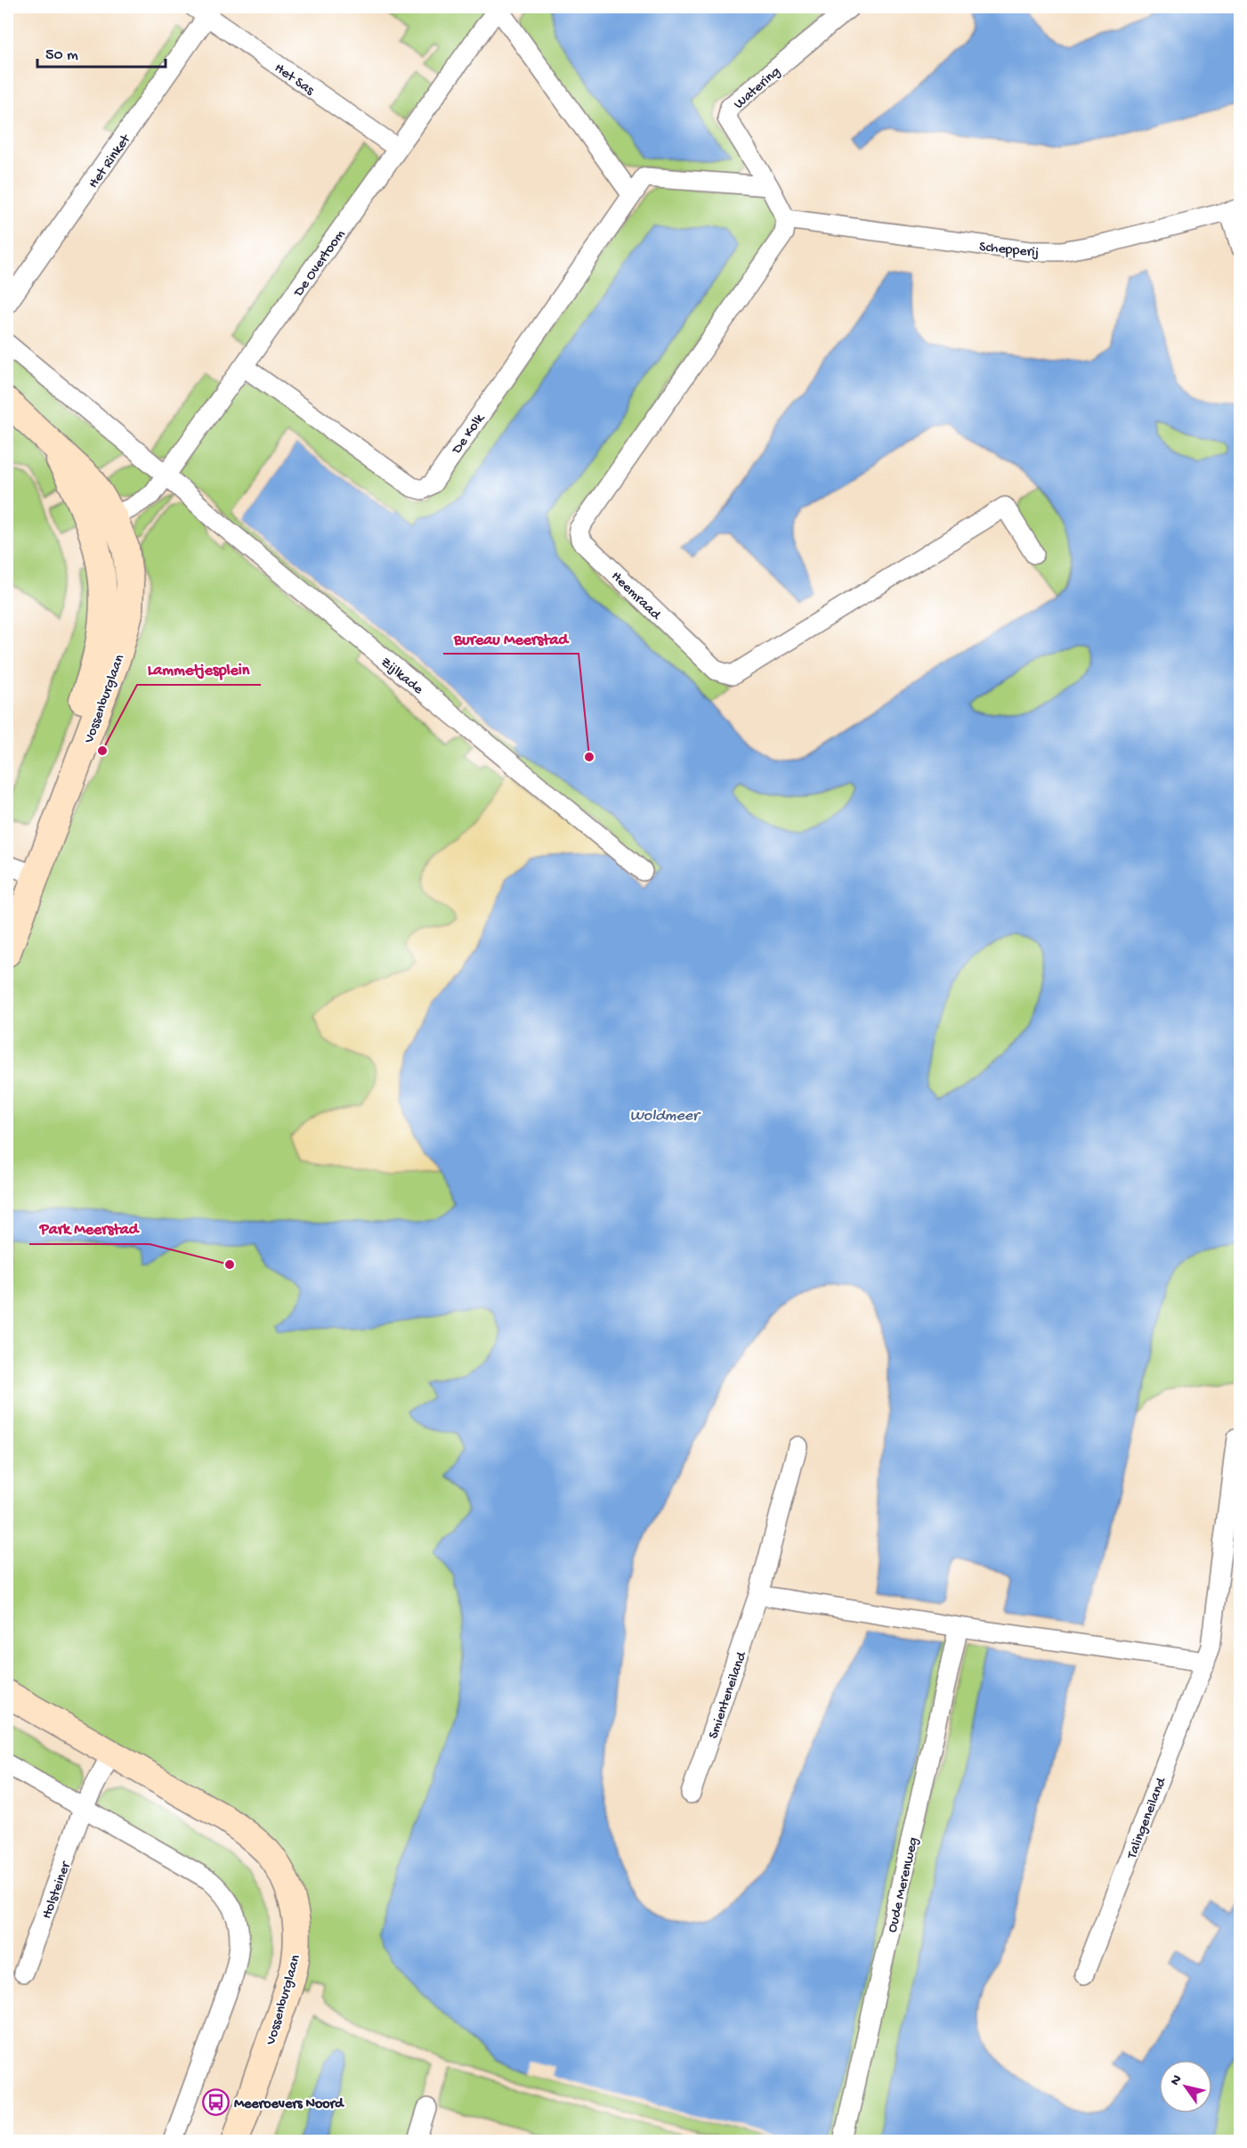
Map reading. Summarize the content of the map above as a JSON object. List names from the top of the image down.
{
  "streets": {
    "street": [
      "Het Sas",
      "Watering",
      "Het Rinket",
      "Schepperij",
      "De Overtoom",
      "De Kolk",
      "Heemraad",
      "Zijlkade",
      "Vossenburglaan",
      "Smienteneiland",
      "Talingeneiland",
      "Oude Merenweg",
      "Holsteiner"
    ]
  },
  "crossings": [
    ["Het Sas", "Het Rinket"],
    ["Het Sas", "De Overtoom"],
    ["Watering", "De Kolk"],
    ["Schepperij", "Heemraad"],
    ["De Overtoom", "De Kolk"],
    ["De Overtoom", "Zijlkade"],
    ["De Overtoom", "Vossenburglaan"]
  ],
  "water": ["Woldmeer"],
  "places": {
    "other": ["Lammetjesplein", "Bureau Meerstad", "Park Meerstad"],
    "bus stop": ["Meeroevers Noord"]
  },
  "scale_bar": "50 m",
  "north": "top left"
}
